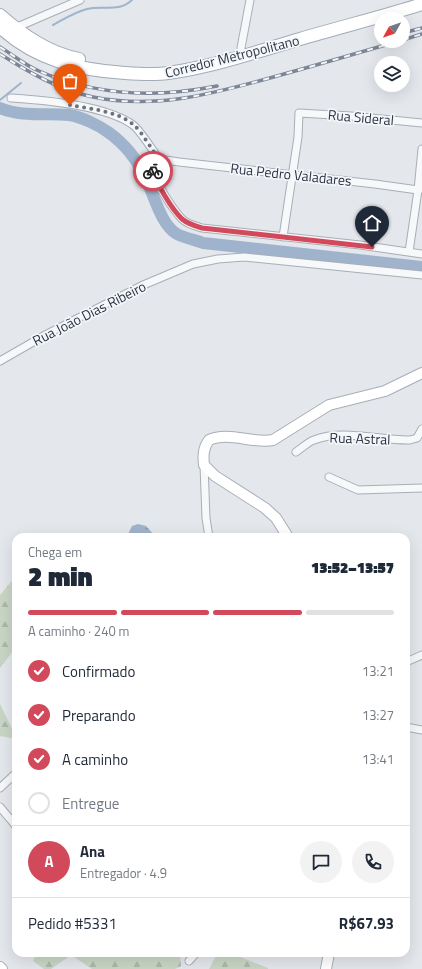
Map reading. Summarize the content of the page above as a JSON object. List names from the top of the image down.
{
  "streets": {
    "main road": ["Corredor Metropolitano"],
    "street": [
      "Rua Sideral",
      "Rua Pedro Valadares",
      "Rua João Dias Ribeiro",
      "Rua Astral"
    ]
  },
  "crossings": [
    ["Rua Sideral", "Rua Pedro Valadares"]
  ],
  "north": "bottom left",
  "page": {
    "heading": ["2 min", "Chega em", "13:52–13:57"],
    "panel": [
      "Ana",
      "Entregador · 4.9",
      "Pedido #5331",
      "R$67.93"
    ],
    "bar": "A caminho · 240 m",
    "list": [
      ["Confirmado", "13:21"],
      ["Preparando", "13:27"],
      ["A caminho", "13:41"],
      "Entregue"
    ],
    "round": "A"
  }
}
